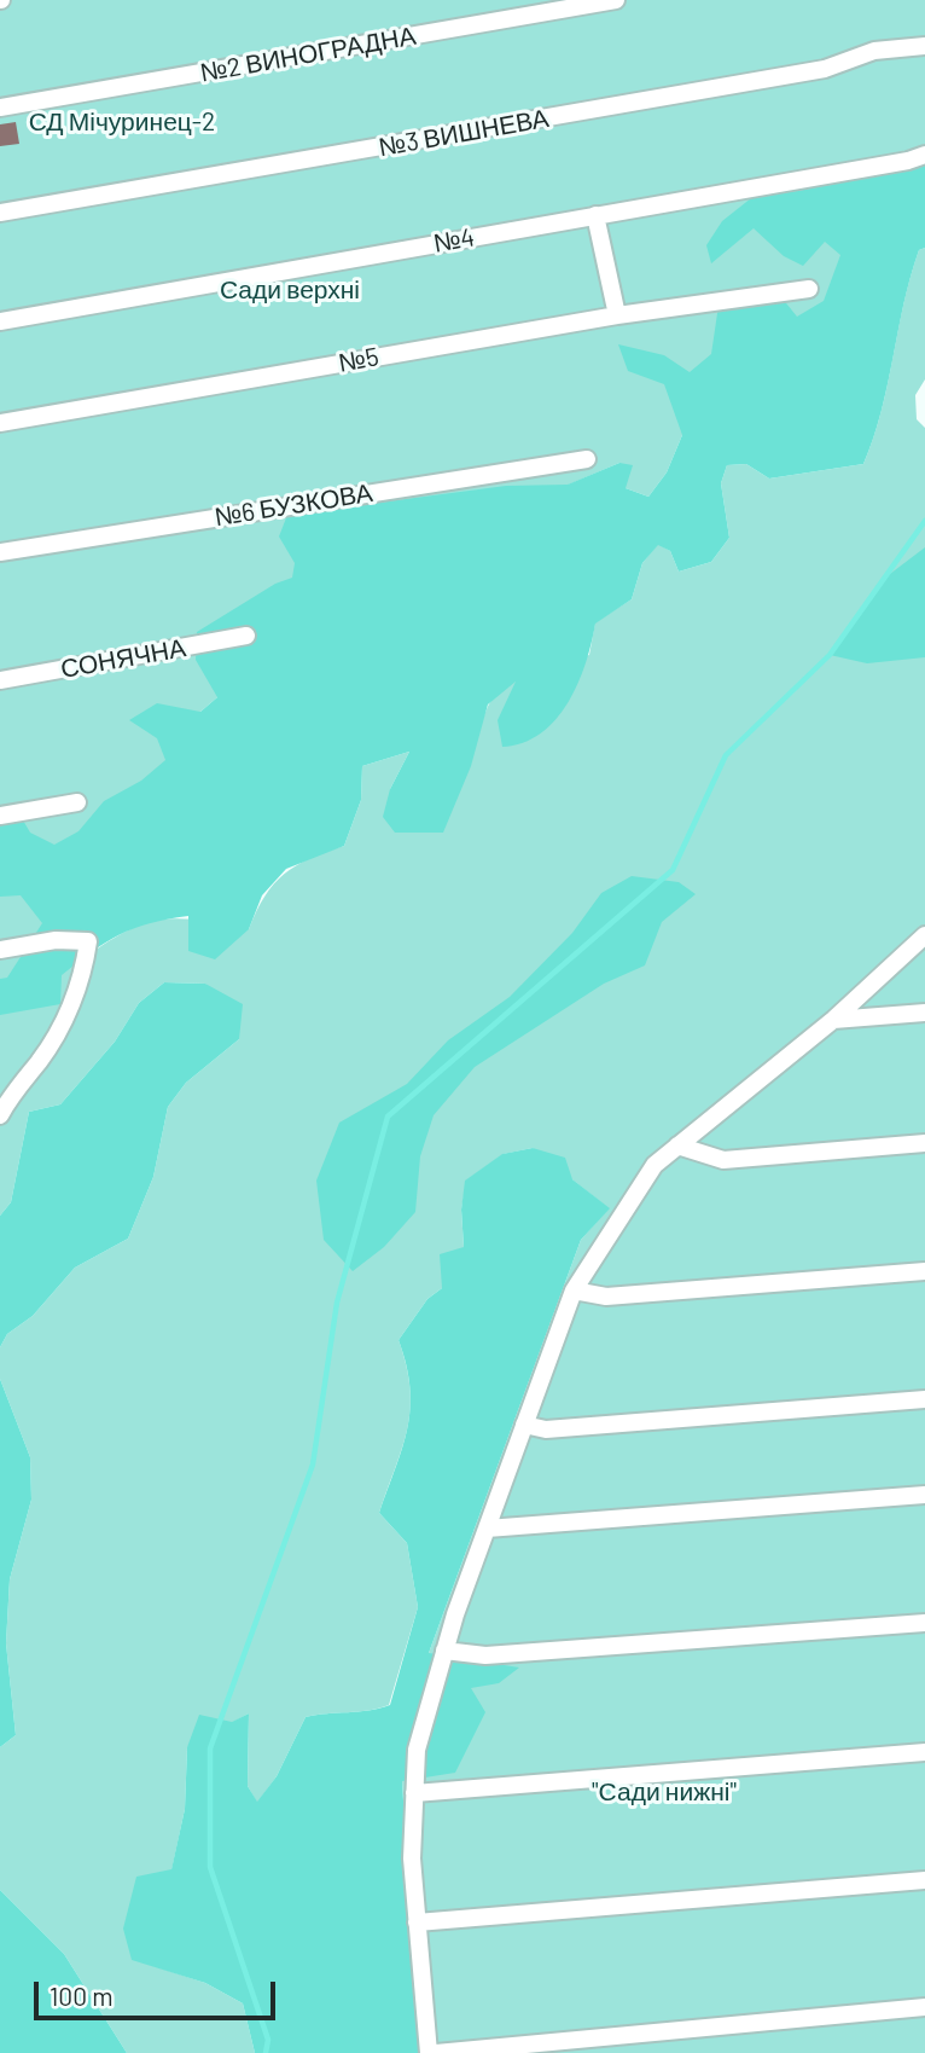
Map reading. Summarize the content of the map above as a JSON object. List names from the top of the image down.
{
  "streets": {
    "lane": [
      "№2 ВИНОГРАДНА",
      "№3 ВИШНЕВА",
      "№4",
      "№5",
      "№6 БУЗКОВА",
      "СОНЯЧНА"
    ]
  },
  "parks": ["СД Мічуринец-2", "Сади верхні", "\"Сади нижні\""],
  "scale_bar": "100 m"
}
